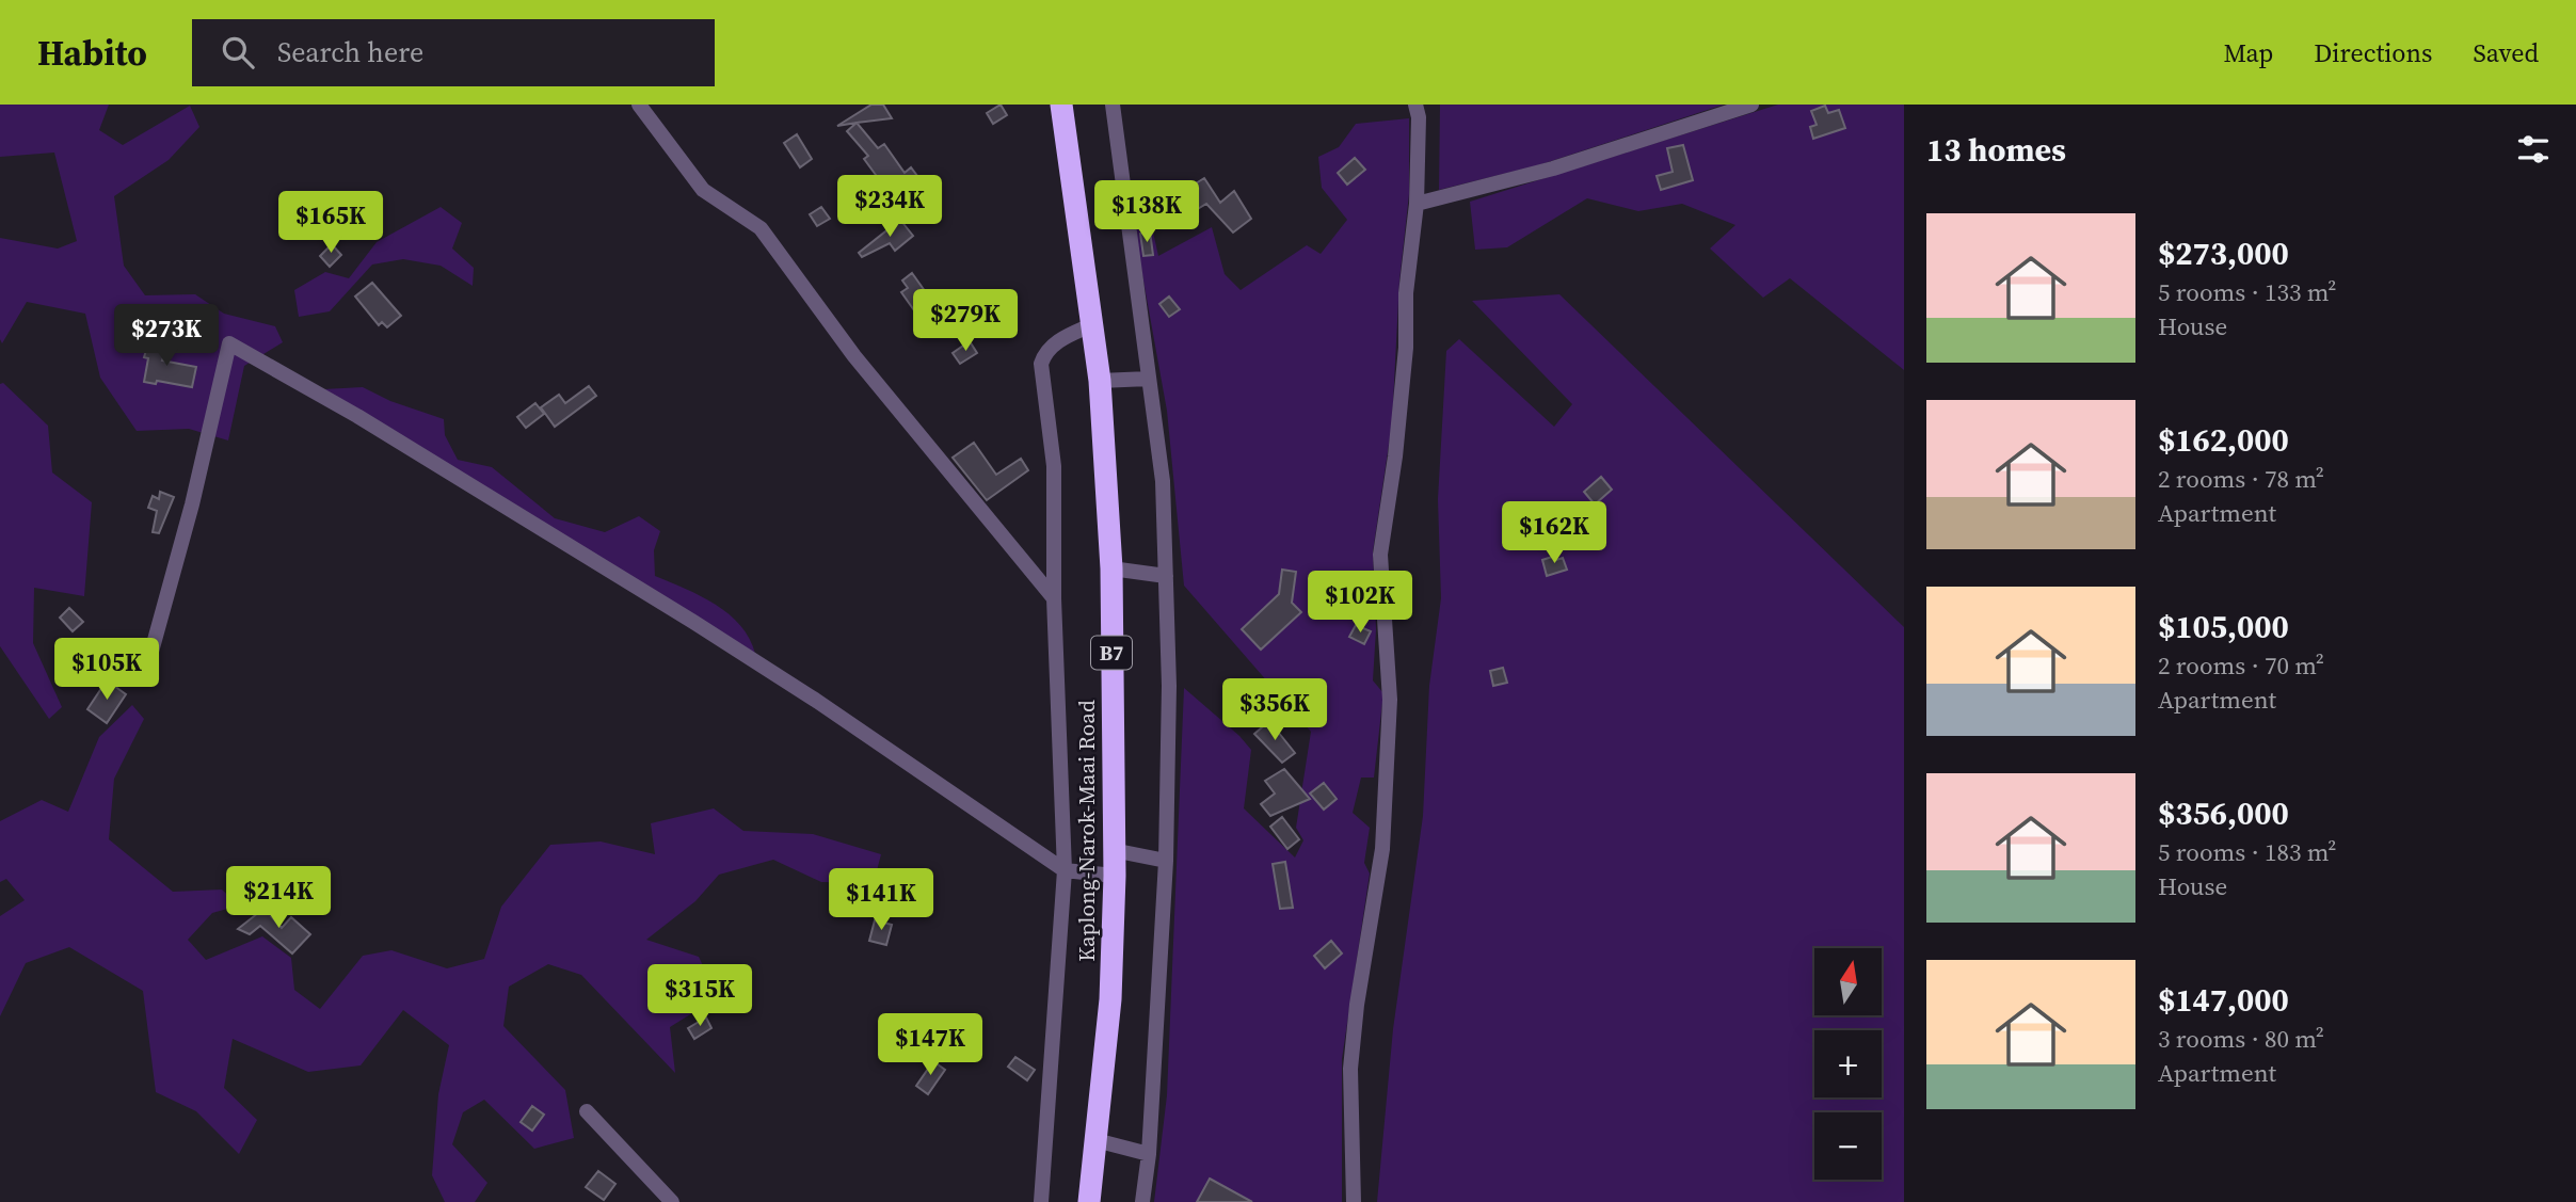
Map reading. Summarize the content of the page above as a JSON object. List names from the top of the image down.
{
  "streets": {
    "highway": ["B7", "Kaplong-Narok-Maai Road"]
  },
  "north": "top",
  "page": {
    "header": "Habito",
    "search": "Search here",
    "nav": ["Map", "Directions", "Saved"],
    "heading": "13 homes",
    "price": [
      "$234K",
      "$138K",
      "$165K",
      "$279K",
      "$273K",
      "$162K",
      "$102K",
      "$105K",
      "$356K",
      "$214K",
      "$141K",
      "$315K",
      "$147K"
    ],
    "list": [
      {
        "name": "$273,000",
        "note": "5 rooms · 133 m² · House"
      },
      {
        "name": "$162,000",
        "note": "2 rooms · 78 m² · Apartment"
      },
      {
        "name": "$105,000",
        "note": "2 rooms · 70 m² · Apartment"
      },
      {
        "name": "$356,000",
        "note": "5 rooms · 183 m² · House"
      },
      {
        "name": "$147,000",
        "note": "3 rooms · 80 m² · Apartment"
      }
    ],
    "map_buttons": ["+", "−"]
  }
}
